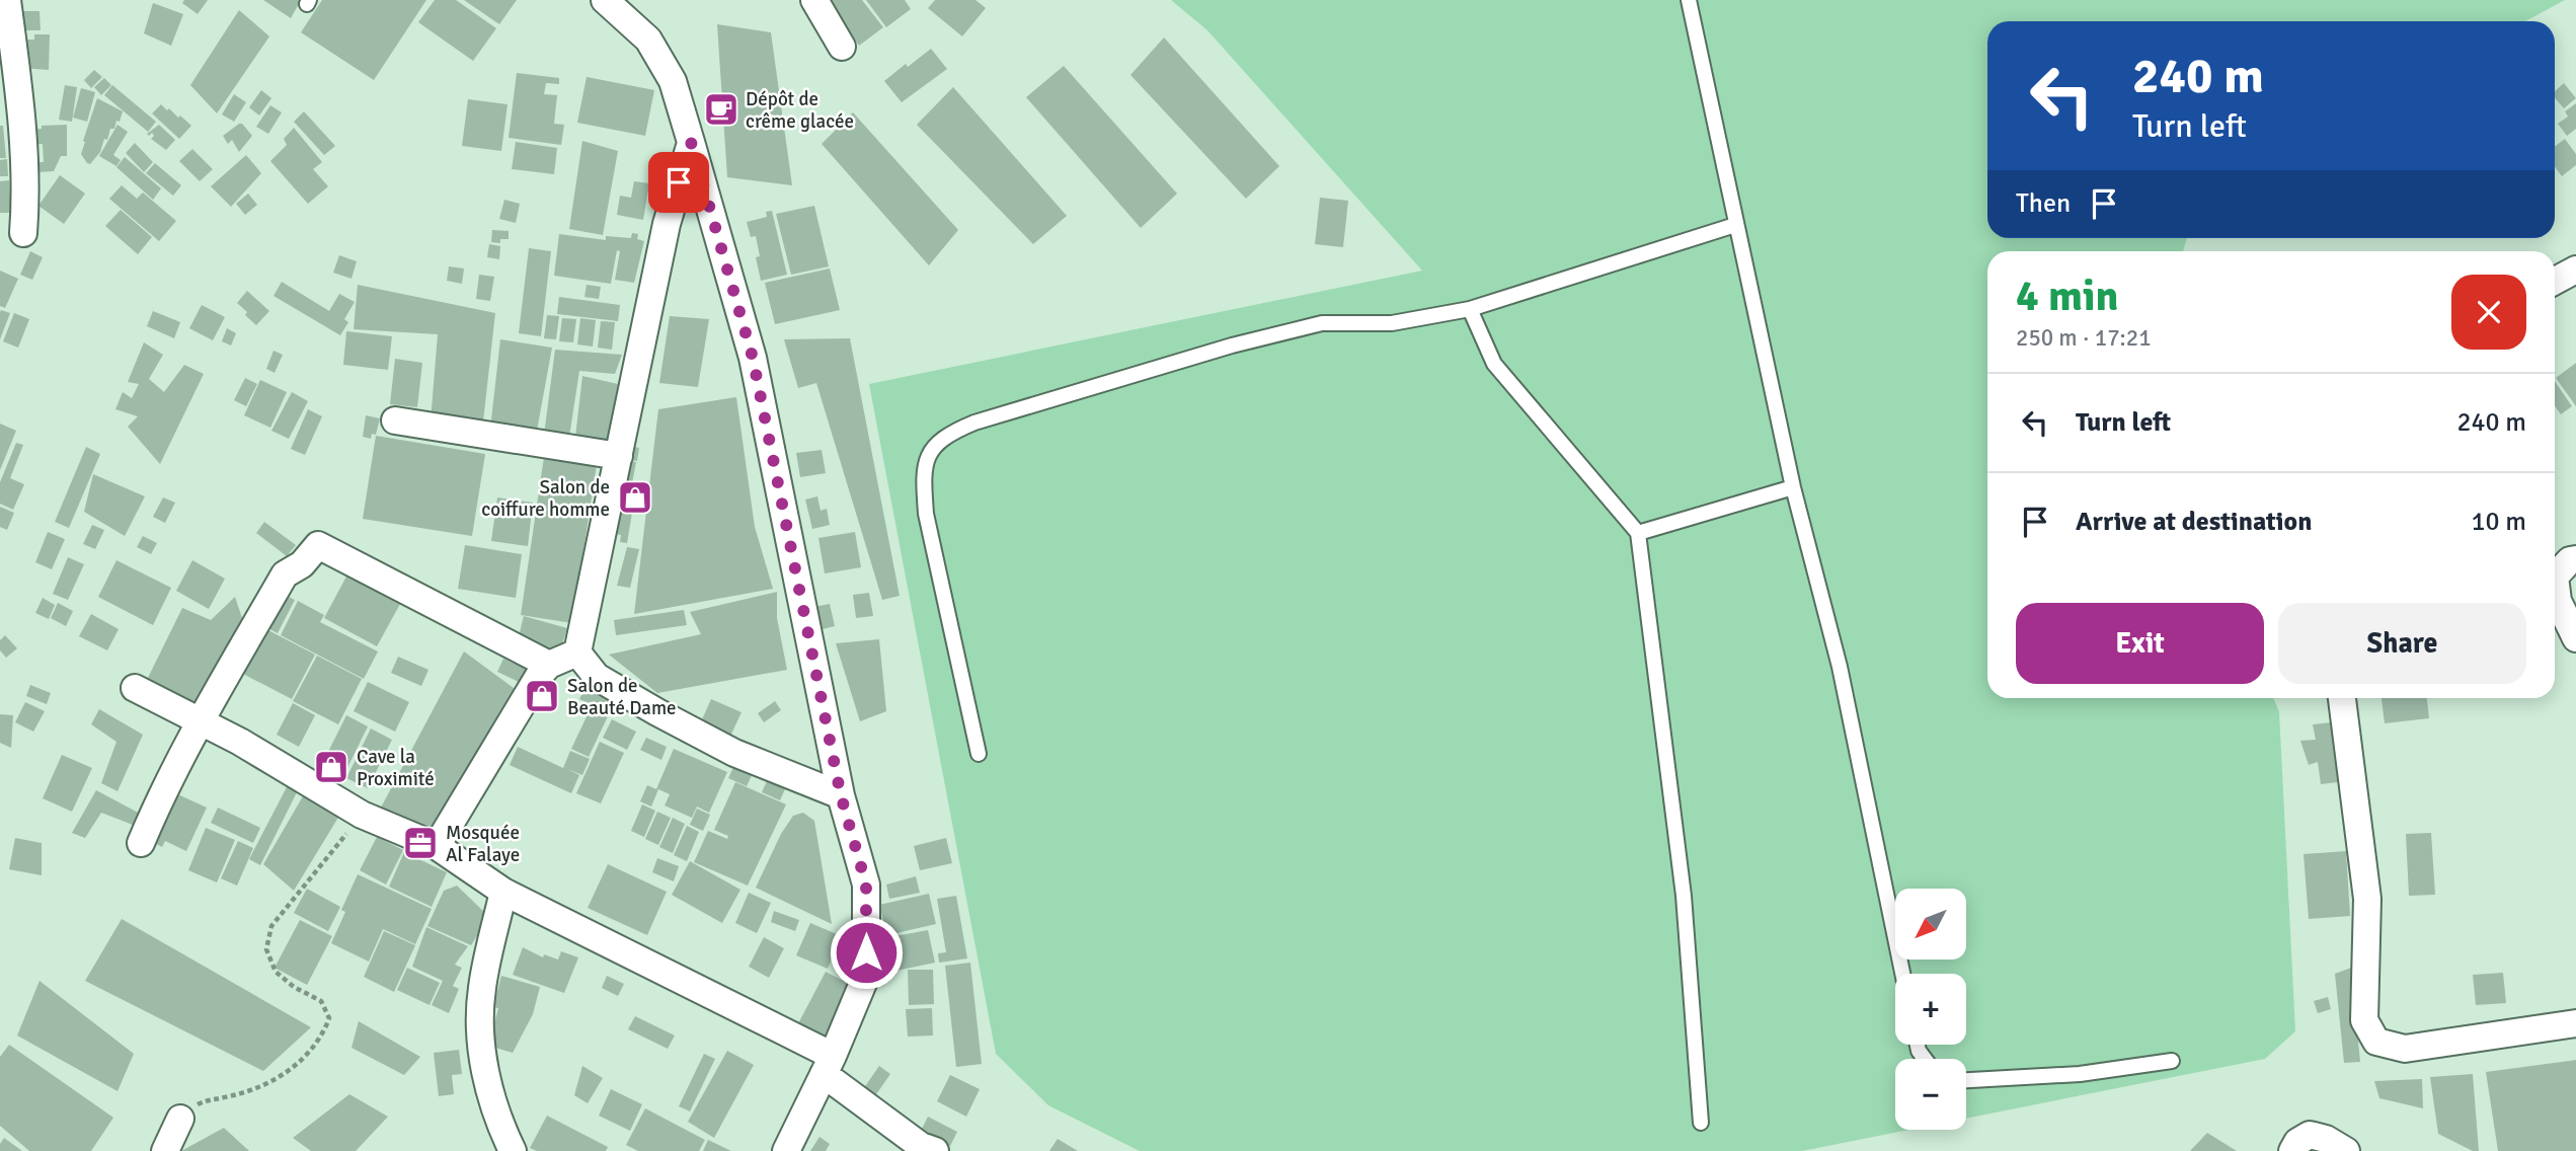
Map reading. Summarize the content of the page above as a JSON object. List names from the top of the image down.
{
  "places": {
    "cafe": ["Dépôt de crême glacée"],
    "shop": ["Salon de coiffure homme", "Salon de Beauté Dame", "Cave la Proximité"],
    "office": ["Mosquée Al Falaye"]
  },
  "north": "bottom left",
  "page": {
    "turn": ["240 m", "Turn left"],
    "then": "Then",
    "heading": ["4 min", "250 m · 17:21"],
    "list": [
      {
        "name": "Turn left",
        "value": "240 m"
      },
      {
        "name": "Arrive at destination",
        "value": "10 m"
      }
    ],
    "buttons": ["Exit", "Share"],
    "map_buttons": ["+", "−"]
  }
}
